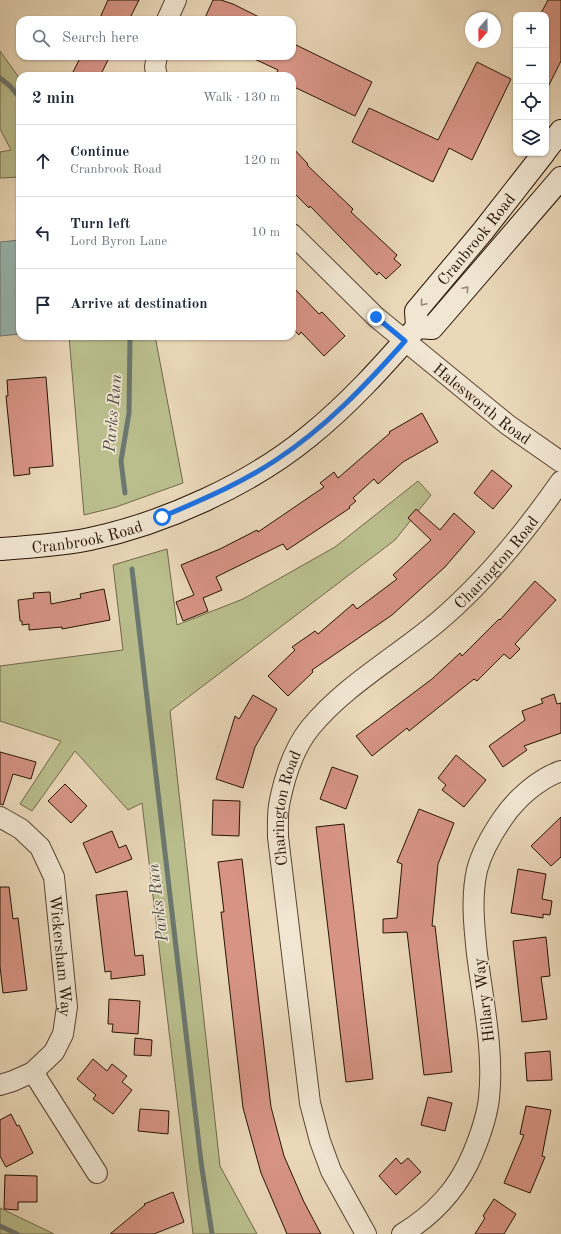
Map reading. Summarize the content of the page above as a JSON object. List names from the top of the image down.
{
  "streets": {
    "street": [
      "Cranbrook Road",
      "Halesworth Road",
      "Charington Road",
      "Wickersham Way",
      "Hillary Way"
    ]
  },
  "crossings": [
    ["Cranbrook Road", "Halesworth Road"]
  ],
  "water": ["Parks Run"],
  "north": "bottom",
  "page": {
    "map_buttons": ["+", "−"],
    "search": "Search here",
    "heading": ["2 min", "Walk · 130 m"],
    "list": [
      ["Continue", "Cranbrook Road", "120 m"],
      ["Turn left", "Lord Byron Lane", "10 m"],
      "Arrive at destination"
    ]
  }
}
